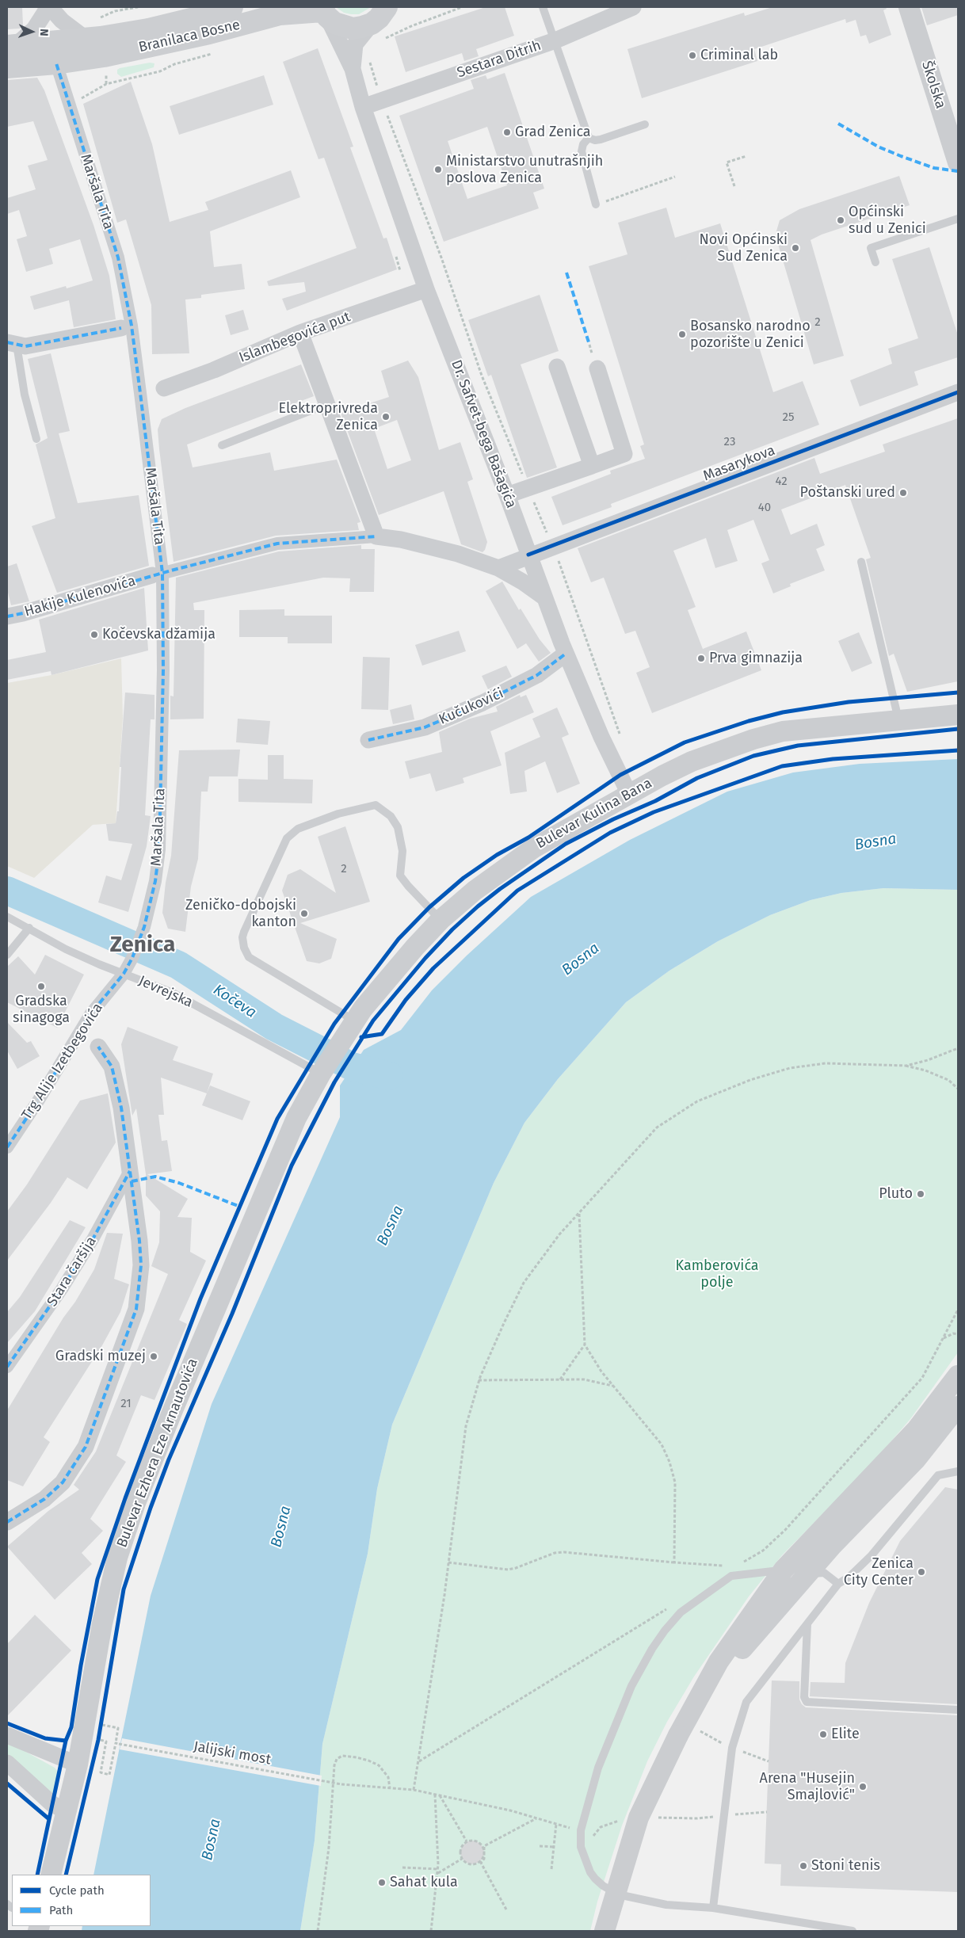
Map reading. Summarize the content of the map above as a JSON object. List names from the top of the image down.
{
  "streets": {
    "main road": ["Branilaca Bosne"],
    "street": [
      "Sestara Ditrih",
      "Školska",
      "Maršala Tita",
      "Islambegovića put",
      "Dr. Safvet-bega Bašagića",
      "Masarykova",
      "Hakije Kulenovića",
      "Kučukovići",
      "Bulevar Kulina Bana",
      "Trg Alije Izetbegovića",
      "Stara čaršija",
      "Bulevar Ezhera Eze Arnautovića"
    ],
    "lane": ["Jevrejska"],
    "path": ["Jalijski most"]
  },
  "crossings": [
    ["Branilaca Bosne", "Maršala Tita"],
    ["Branilaca Bosne", "Dr. Safvet-bega Bašagića"],
    ["Sestara Ditrih", "Dr. Safvet-bega Bašagića"],
    ["Maršala Tita", "Hakije Kulenovića"],
    ["Maršala Tita", "Trg Alije Izetbegovića"],
    ["Islambegovića put", "Dr. Safvet-bega Bašagića"],
    ["Dr. Safvet-bega Bašagića", "Masarykova"],
    ["Dr. Safvet-bega Bašagića", "Kučukovići"],
    ["Dr. Safvet-bega Bašagića", "Bulevar Kulina Bana"],
    ["Bulevar Kulina Bana", "Jevrejska"],
    ["Bulevar Kulina Bana", "Bulevar Ezhera Eze Arnautovića"],
    ["Jevrejska", "Trg Alije Izetbegovića"],
    ["Jevrejska", "Bulevar Ezhera Eze Arnautovića"]
  ],
  "districts": ["Zenica"],
  "water": ["Bosna", "Kočeva"],
  "parks": ["Kamberovića polje"],
  "places": [
    "Criminal lab",
    "Grad Zenica",
    "Ministarstvo unutrašnjih poslova Zenica",
    "Općinski sud u Zenici",
    "Novi Općinski Sud Zenica",
    "Bosansko narodno pozorište u Zenici",
    "Elektroprivreda Zenica",
    "Poštanski ured",
    "Kočevska džamija",
    "Prva gimnazija",
    "Zeničko-dobojski kanton",
    "Gradska sinagoga",
    "Pluto",
    "Gradski muzej",
    "Zenica City Center",
    "Elite",
    "Arena \"Husejin Smajlović\"",
    "Stoni tenis",
    "Sahat kula"
  ],
  "house_numbers": [
    "2",
    "25",
    "23",
    "42",
    "40",
    "2",
    "21"
  ],
  "legend": ["Cycle path", "Path"],
  "north": "right"
}
